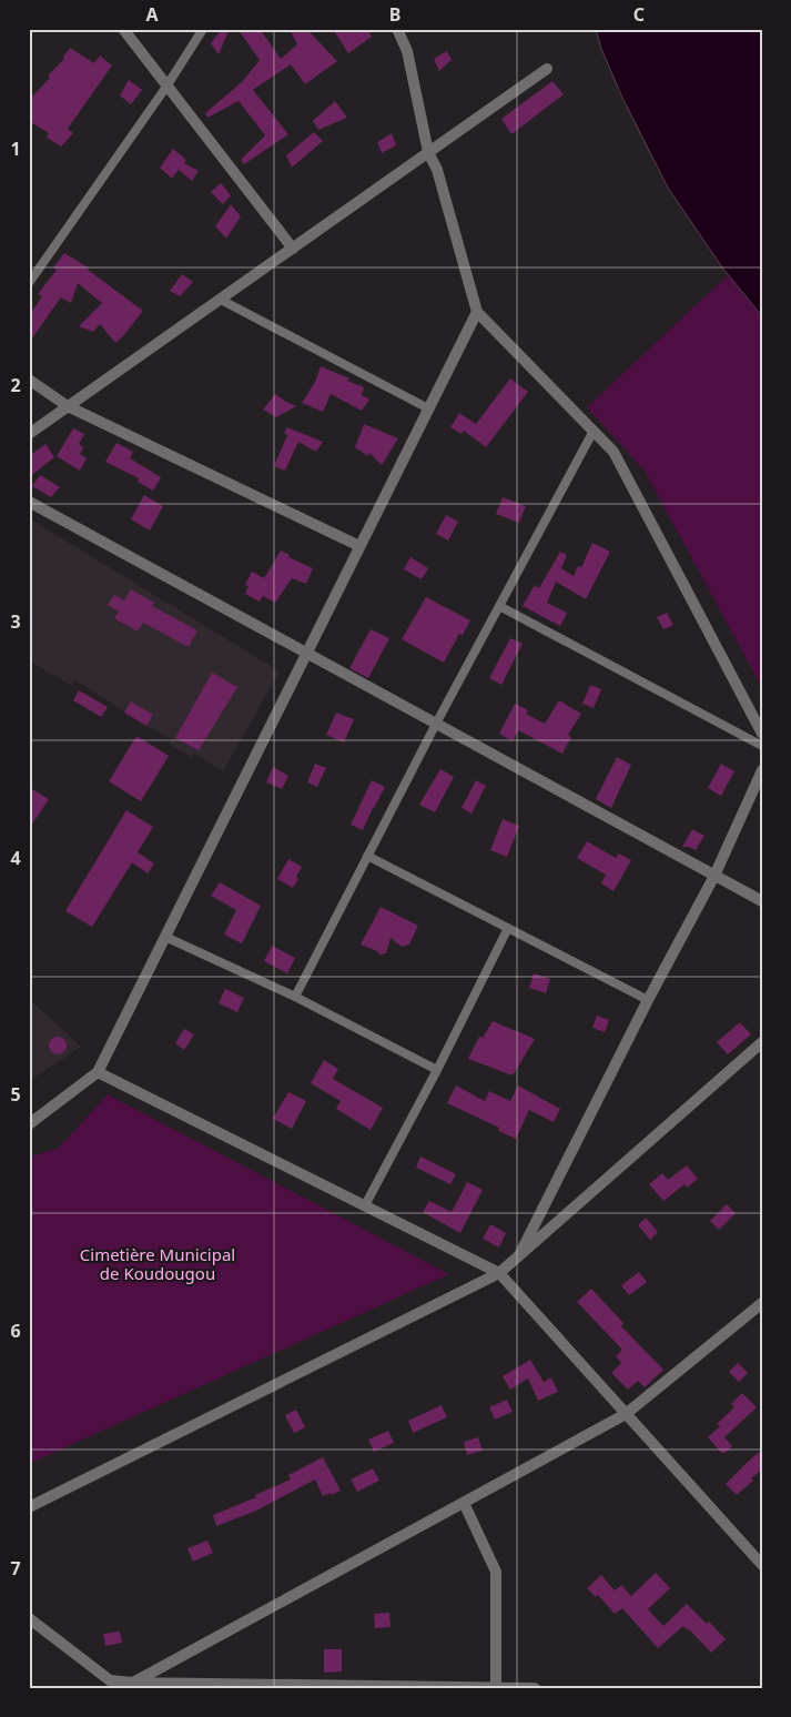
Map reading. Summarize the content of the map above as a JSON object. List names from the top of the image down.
{
  "parks": ["Cimetière Municipal de Koudougou"],
  "grid": {
    "columns": ["A", "B", "C"],
    "rows": [
      "1",
      "2",
      "3",
      "4",
      "5",
      "6",
      "7"
    ]
  }
}
